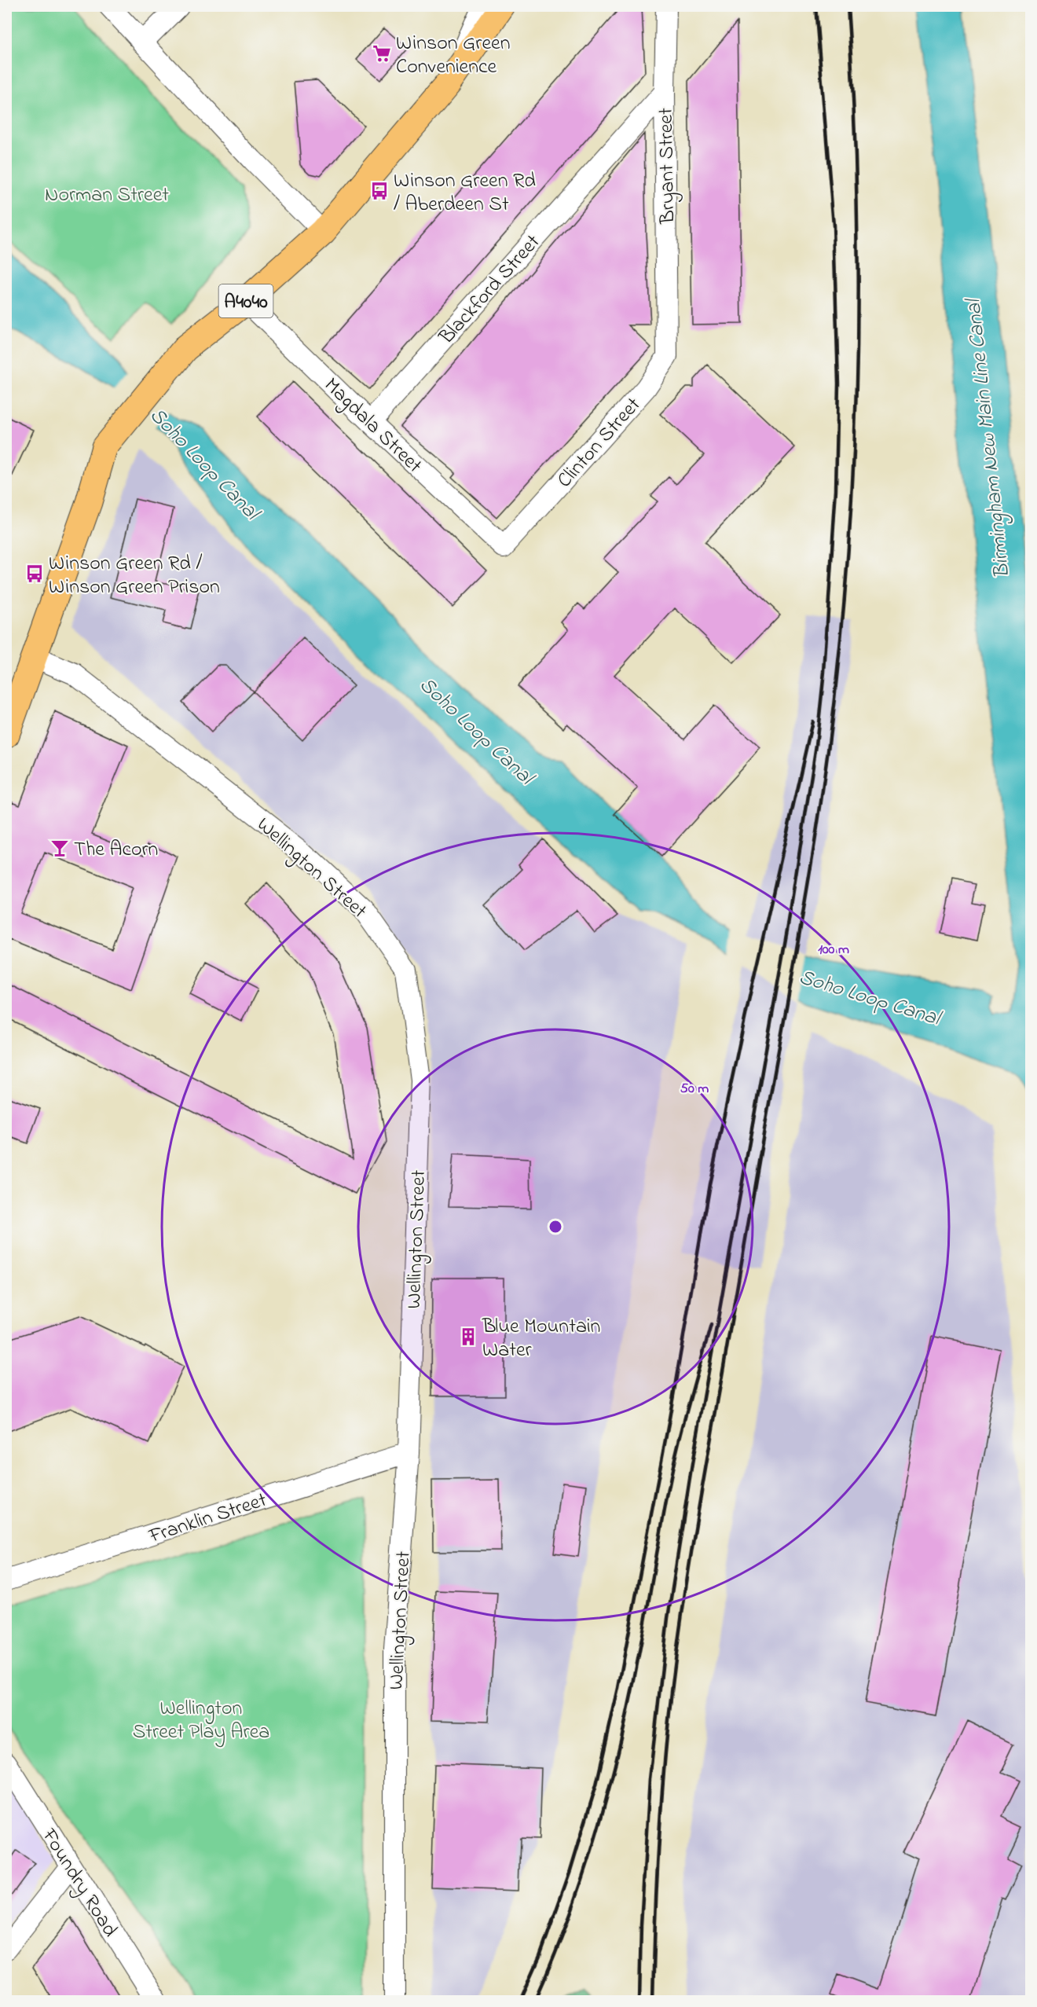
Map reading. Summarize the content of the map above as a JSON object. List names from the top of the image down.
{
  "streets": {
    "main road": ["A4040"],
    "street": [
      "Bryant Street",
      "Blackford Street",
      "Magdala Street",
      "Clinton Street",
      "Wellington Street",
      "Franklin Street",
      "Foundry Road"
    ]
  },
  "crossings": [
    ["Bryant Street", "Blackford Street"],
    ["Bryant Street", "Clinton Street"],
    ["Blackford Street", "Magdala Street"],
    ["A4040", "Magdala Street"],
    ["A4040", "Wellington Street"],
    ["Magdala Street", "Clinton Street"],
    ["Wellington Street", "Franklin Street"]
  ],
  "water": ["Birmingham New Main Line Canal", "Soho Loop Canal"],
  "parks": ["Norman Street", "Wellington Street Play Area"],
  "places": {
    "supermarket": ["Winson Green Convenience"],
    "bus stop": ["Winson Green Rd / Aberdeen St", "Winson Green Rd / Winson Green Prison"],
    "bar": ["The Acorn"],
    "building": ["Blue Mountain Water"]
  },
  "rings": ["100 m", "50 m"]
}
